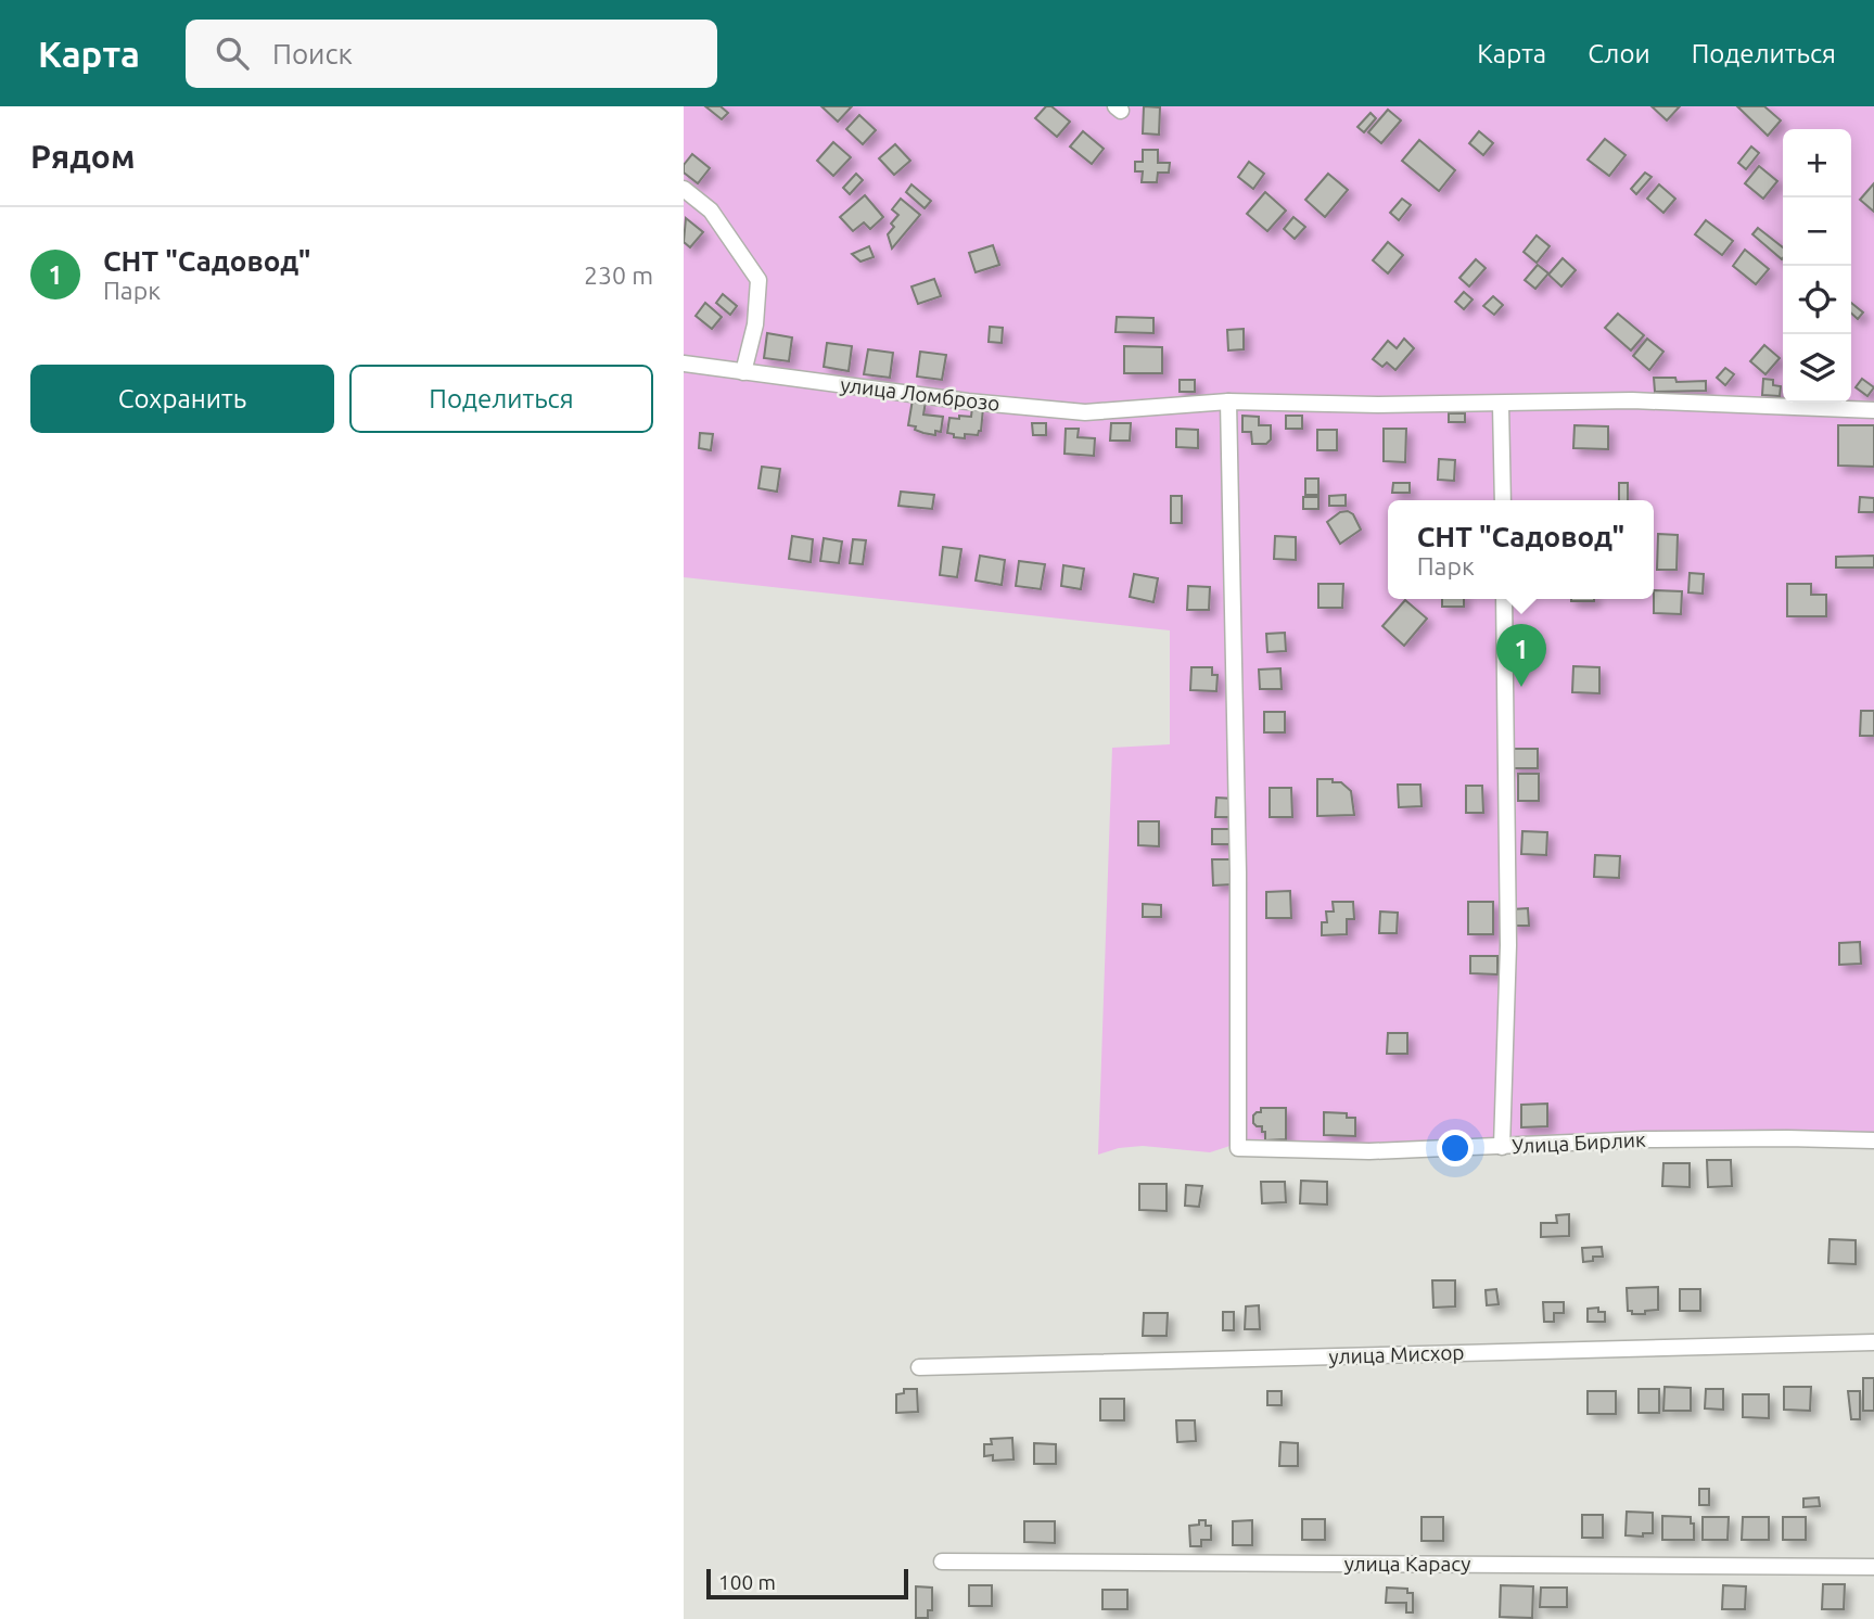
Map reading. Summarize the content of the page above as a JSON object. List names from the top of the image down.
{
  "streets": {
    "street": [
      "улица Ломброзо",
      "Улица Бирлик",
      "улица Мисхор",
      "улица Карасу"
    ]
  },
  "crossings": [
    ["улица Ломброзо", "Улица Бирлик"]
  ],
  "scale_bar": "100 m",
  "page": {
    "header": "Карта",
    "search": "Поиск",
    "nav": ["Карта", "Слои", "Поделиться"],
    "heading": "Рядом",
    "map_buttons": ["+", "−"],
    "list": [
      {
        "mark": "1",
        "name": "СНТ \"Садовод\"",
        "note": "Парк",
        "value": "230 m"
      }
    ],
    "buttons": ["Сохранить", "Поделиться"],
    "popup": ["СНТ \"Садовод\"", "Парк"],
    "pins": "1",
    "scale": "100 m"
  }
}
